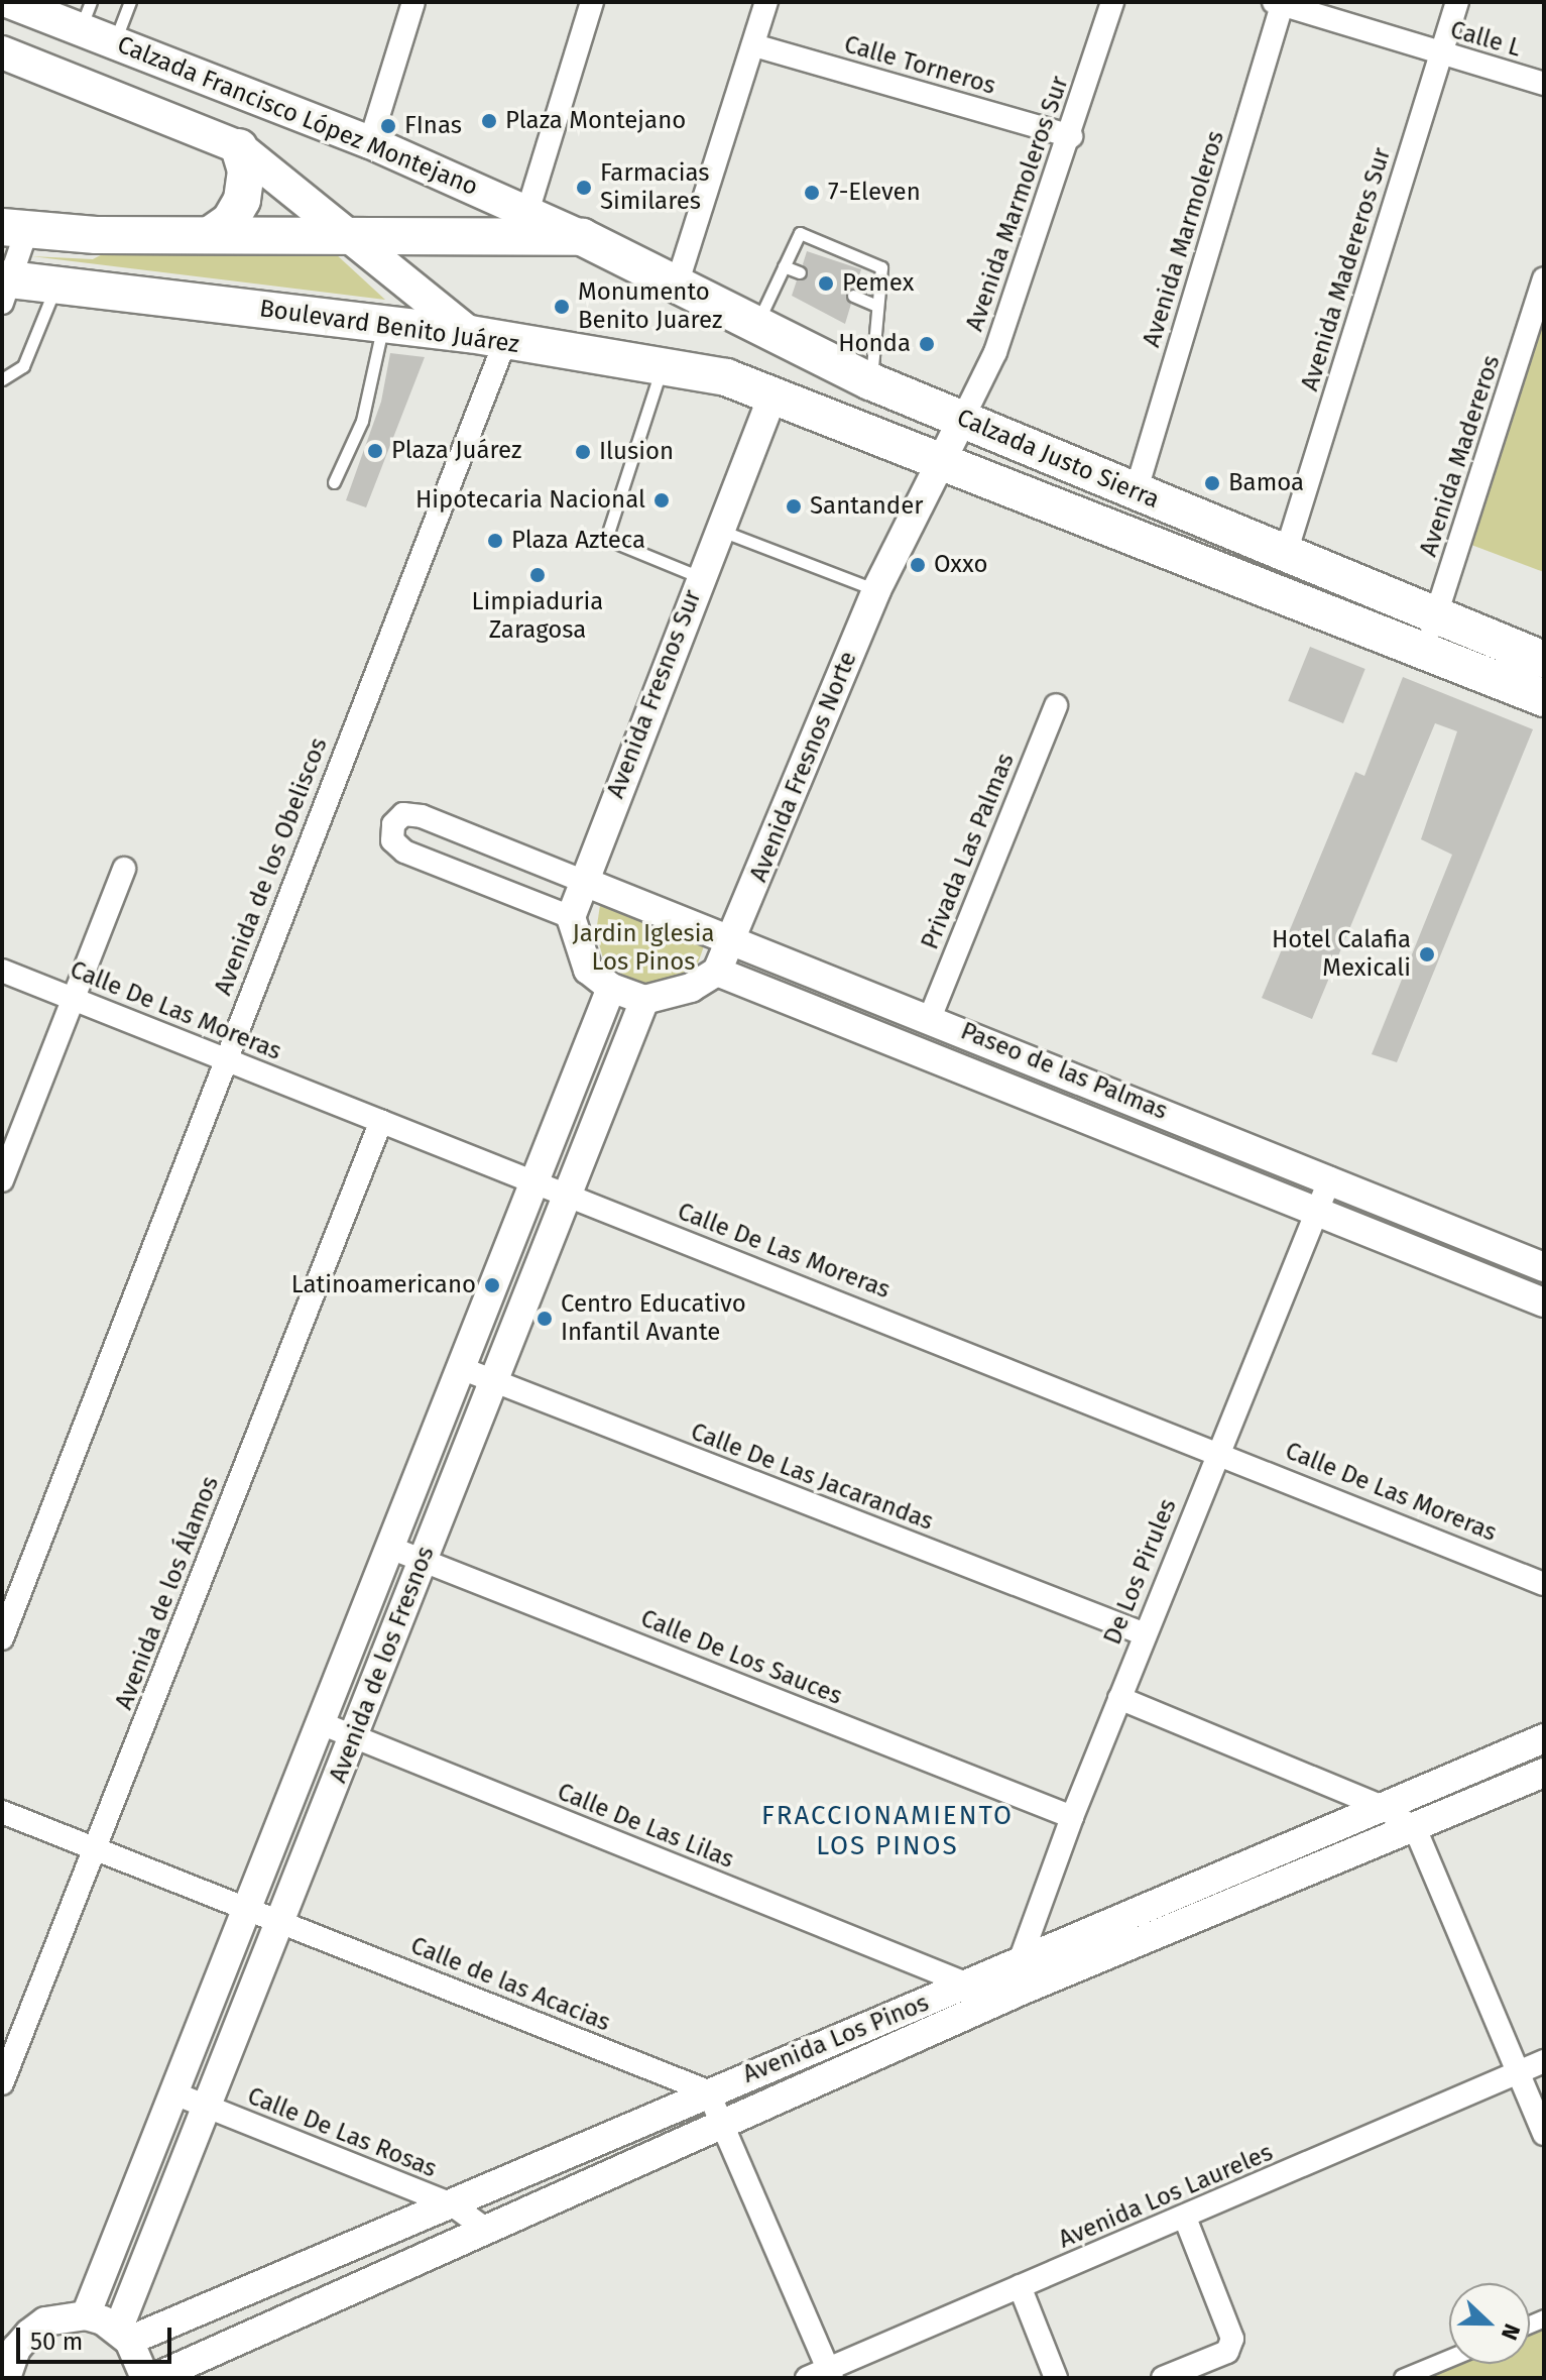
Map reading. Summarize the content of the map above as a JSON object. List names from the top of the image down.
{
  "streets": {
    "main road": ["Calzada Francisco López Montejano", "Boulevard Benito Juárez", "Calzada Justo Sierra"],
    "street": [
      "Calle L",
      "Calle Torneros",
      "Avenida Marmoleros Sur",
      "Avenida Marmoleros",
      "Avenida Madereros Sur",
      "Avenida Madereros",
      "Avenida Fresnos Sur",
      "Avenida Fresnos Norte",
      "Privada Las Palmas",
      "Avenida de los Obeliscos",
      "Calle De Las Moreras",
      "Paseo de las Palmas",
      "Calle De Las Jacarandas",
      "De Los Pirules",
      "Avenida de los Álamos",
      "Calle De Los Sauces",
      "Avenida de los Fresnos",
      "Calle De Las Lilas",
      "Calle de las Acacias",
      "Avenida Los Pinos",
      "Calle De Las Rosas",
      "Avenida Los Laureles"
    ]
  },
  "crossings": [
    ["Calle L", "Avenida Marmoleros"],
    ["Calle L", "Avenida Madereros Sur"],
    ["Calle Torneros", "Avenida Marmoleros Sur"],
    ["Calzada Francisco López Montejano", "Calzada Justo Sierra"],
    ["Avenida Marmoleros Sur", "Calzada Justo Sierra"],
    ["Avenida Marmoleros Sur", "Avenida Fresnos Norte"],
    ["Avenida Marmoleros", "Calzada Justo Sierra"],
    ["Avenida Madereros Sur", "Calzada Justo Sierra"],
    ["Boulevard Benito Juárez", "Calzada Justo Sierra"],
    ["Boulevard Benito Juárez", "Avenida Fresnos Sur"],
    ["Boulevard Benito Juárez", "Avenida de los Obeliscos"],
    ["Avenida Madereros", "Calzada Justo Sierra"],
    ["Calzada Justo Sierra", "Avenida Fresnos Sur"],
    ["Calzada Justo Sierra", "Avenida Fresnos Norte"],
    ["Avenida Fresnos Sur", "Paseo de las Palmas"],
    ["Avenida Fresnos Norte", "Paseo de las Palmas"],
    ["Privada Las Palmas", "Paseo de las Palmas"],
    ["Avenida de los Obeliscos", "Calle De Las Moreras"],
    ["Calle De Las Moreras", "De Los Pirules"],
    ["Calle De Las Moreras", "Avenida de los Álamos"],
    ["Calle De Las Moreras", "Avenida de los Fresnos"],
    ["Paseo de las Palmas", "De Los Pirules"],
    ["Calle De Las Jacarandas", "De Los Pirules"],
    ["Calle De Las Jacarandas", "Avenida de los Fresnos"],
    ["De Los Pirules", "Calle De Los Sauces"],
    ["De Los Pirules", "Avenida Los Pinos"],
    ["Avenida de los Álamos", "Calle de las Acacias"],
    ["Calle De Los Sauces", "Avenida de los Fresnos"],
    ["Avenida de los Fresnos", "Calle De Las Lilas"],
    ["Avenida de los Fresnos", "Calle de las Acacias"],
    ["Avenida de los Fresnos", "Avenida Los Pinos"],
    ["Avenida de los Fresnos", "Calle De Las Rosas"],
    ["Calle De Las Lilas", "Avenida Los Pinos"],
    ["Calle de las Acacias", "Avenida Los Pinos"],
    ["Avenida Los Pinos", "Calle De Las Rosas"]
  ],
  "districts": ["FRACCIONAMIENTO LOS PINOS"],
  "parks": ["Jardin Iglesia Los Pinos"],
  "places": [
    "Plaza Montejano",
    "FInas",
    "Farmacias Similares",
    "7-Eleven",
    "Pemex",
    "Monumento Benito Juarez",
    "Honda",
    "Plaza Juárez",
    "Ilusion",
    "Bamoa",
    "Hipotecaria Nacional",
    "Santander",
    "Plaza Azteca",
    "Oxxo",
    "Limpiaduria Zaragosa",
    "Hotel Calafia Mexicali",
    "Latinoamericano",
    "Centro Educativo Infantil Avante"
  ],
  "scale_bar": "50 m",
  "north": "right"
}
